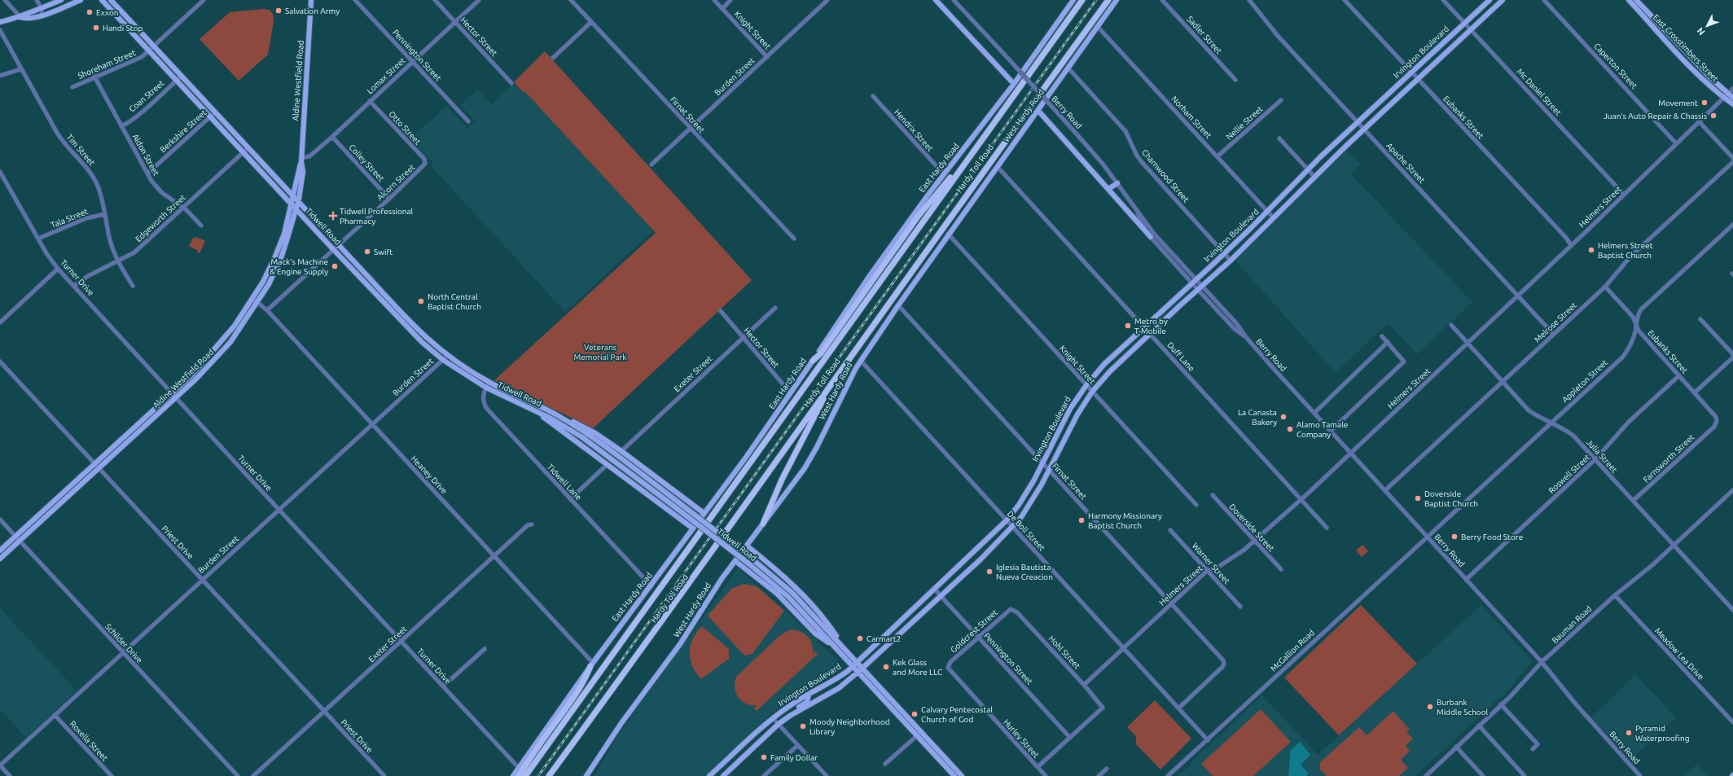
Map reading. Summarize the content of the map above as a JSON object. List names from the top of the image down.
{
  "streets": {
    "highway": ["Hardy Toll Road"],
    "main road": [
      "East Crosstimbers Street",
      "Irvington Boulevard",
      "Aldine Westfield Road",
      "West Hardy Road",
      "East Hardy Road",
      "Tidwell Road"
    ],
    "street": [
      "Knight Street",
      "Sadler Street",
      "Hector Street",
      "Pennington Street",
      "Shoreham Street",
      "Caperton Street",
      "Lomax Street",
      "Burden Street",
      "Mc Daniel Street",
      "Coan Street",
      "Berry Road",
      "Firnat Street",
      "Norham Street",
      "Eubanks Street",
      "Nellie Street",
      "Otto Street",
      "Hendrix Street",
      "Berkshire Street",
      "Tim Street",
      "Aldon Street",
      "Colley Street",
      "Apache Street",
      "Charnwood Street",
      "Alcorn Street",
      "Helmers Street",
      "Tala Street",
      "Edgeworth Street",
      "Turner Drive",
      "Melrose Street",
      "Duff Lane",
      "Exeter Street",
      "Appleton Street",
      "Julia Street",
      "Farnsworth Street",
      "Roswell Street",
      "Heaney Drive",
      "Tidwell Lane",
      "Doverside Street",
      "De Boll Street",
      "Priest Drive",
      "Warner Street",
      "Bauman Road",
      "Goldcrest Street",
      "Schilder Drive",
      "McGallion Road",
      "Hohl Street",
      "Meadow Lea Drive",
      "Hurley Street",
      "Roxella Street"
    ]
  },
  "crossings": [
    ["Knight Street", "Irvington Boulevard"],
    ["Knight Street", "Burden Street"],
    ["Knight Street", "West Hardy Road"],
    ["Hector Street", "Lomax Street"],
    ["Hector Street", "East Hardy Road"],
    ["Hector Street", "Exeter Street"],
    ["East Crosstimbers Street", "Helmers Street"],
    ["Irvington Boulevard", "Pennington Street"],
    ["Irvington Boulevard", "Mc Daniel Street"],
    ["Irvington Boulevard", "Berry Road"],
    ["Irvington Boulevard", "Firnat Street"],
    ["Irvington Boulevard", "Norham Street"],
    ["Irvington Boulevard", "Eubanks Street"],
    ["Irvington Boulevard", "Apache Street"],
    ["Irvington Boulevard", "Charnwood Street"],
    ["Irvington Boulevard", "Tidwell Road"],
    ["Irvington Boulevard", "Duff Lane"],
    ["Irvington Boulevard", "De Boll Street"],
    ["Pennington Street", "Lomax Street"],
    ["Pennington Street", "Goldcrest Street"],
    ["Pennington Street", "Hohl Street"],
    ["Shoreham Street", "Aldon Street"],
    ["Shoreham Street", "Tidwell Road"],
    ["Caperton Street", "Helmers Street"],
    ["Lomax Street", "Aldine Westfield Road"],
    ["Lomax Street", "Otto Street"],
    ["Lomax Street", "Colley Street"],
    ["Burden Street", "Firnat Street"],
    ["Burden Street", "Tidwell Road"],
    ["Burden Street", "Turner Drive"],
    ["Burden Street", "Heaney Drive"],
    ["Burden Street", "Priest Drive"],
    ["Burden Street", "Schilder Drive"],
    ["Burden Street", "Roxella Street"],
    ["Aldine Westfield Road", "Tidwell Road"],
    ["Aldine Westfield Road", "Turner Drive"],
    ["Aldine Westfield Road", "Heaney Drive"],
    ["Aldine Westfield Road", "Priest Drive"],
    ["Aldine Westfield Road", "Schilder Drive"],
    ["Mc Daniel Street", "Helmers Street"],
    ["Coan Street", "Aldon Street"],
    ["Coan Street", "Tidwell Road"],
    ["Berry Road", "Helmers Street"],
    ["Berry Road", "Melrose Street"],
    ["Berry Road", "Appleton Street"],
    ["Berry Road", "Roswell Street"],
    ["Berry Road", "Bauman Road"],
    ["Berry Road", "McGallion Road"],
    ["Firnat Street", "West Hardy Road"],
    ["Firnat Street", "Helmers Street"],
    ["Firnat Street", "De Boll Street"],
    ["West Hardy Road", "Norham Street"],
    ["West Hardy Road", "Charnwood Street"],
    ["West Hardy Road", "Duff Lane"],
    ["West Hardy Road", "De Boll Street"],
    ["Norham Street", "Nellie Street"],
    ["Eubanks Street", "Helmers Street"],
    ["Eubanks Street", "Appleton Street"],
    ["Eubanks Street", "Farnsworth Street"],
    ["Eubanks Street", "Roswell Street"],
    ["Otto Street", "Alcorn Street"],
    ["Hendrix Street", "East Hardy Road"],
    ["Berkshire Street", "Aldon Street"],
    ["Berkshire Street", "Tidwell Road"],
    ["Tim Street", "Tala Street"],
    ["Tim Street", "Edgeworth Street"],
    ["Aldon Street", "Edgeworth Street"],
    ["Colley Street", "Alcorn Street"],
    ["Apache Street", "Helmers Street"],
    ["Apache Street", "Melrose Street"],
    ["East Hardy Road", "Turner Drive"],
    ["East Hardy Road", "Heaney Drive"],
    ["East Hardy Road", "Tidwell Lane"],
    ["Alcorn Street", "Tidwell Road"],
    ["Alcorn Street", "Heaney Drive"],
    ["Helmers Street", "Duff Lane"],
    ["Helmers Street", "Julia Street"],
    ["Helmers Street", "Doverside Street"],
    ["Helmers Street", "De Boll Street"],
    ["Helmers Street", "Warner Street"],
    ["Helmers Street", "Hohl Street"],
    ["Tala Street", "Turner Drive"],
    ["Edgeworth Street", "Tidwell Road"],
    ["Edgeworth Street", "Turner Drive"],
    ["Tidwell Road", "Tidwell Lane"],
    ["Turner Drive", "Exeter Street"],
    ["Melrose Street", "Julia Street"],
    ["Exeter Street", "Heaney Drive"],
    ["Exeter Street", "Priest Drive"],
    ["Appleton Street", "Julia Street"],
    ["Appleton Street", "McGallion Road"],
    ["Julia Street", "Farnsworth Street"],
    ["Julia Street", "Roswell Street"],
    ["Julia Street", "Bauman Road"],
    ["De Boll Street", "McGallion Road"],
    ["Bauman Road", "Meadow Lea Drive"],
    ["Goldcrest Street", "Hohl Street"],
    ["Goldcrest Street", "Hurley Street"]
  ],
  "parks": ["Veterans Memorial Park"],
  "places": {
    "other": [
      "Salvation Army",
      "Exxon",
      "Handi Stop",
      "Movement",
      "Juan's Auto Repair & Chassis",
      "Helmers Street Baptist Church",
      "Swift",
      "Mack's Machine & Engine Supply",
      "North Central Baptist Church",
      "Metro by T-Mobile",
      "La Canasta Bakery",
      "Alamo Tamale Company",
      "Doverside Baptist Church",
      "Harmony Missionary Baptist Church",
      "Berry Food Store",
      "Iglesia Bautista Nueva Creacion",
      "Carmart2",
      "Kek Glass and More LLC",
      "Burbank Middle School",
      "Calvary Pentecostal Church of God",
      "Moody Neighborhood Library",
      "Pyramid Waterproofing",
      "Family Dollar"
    ],
    "health": ["Tidwell Professional Pharmacy"]
  },
  "north": "bottom left"
}
